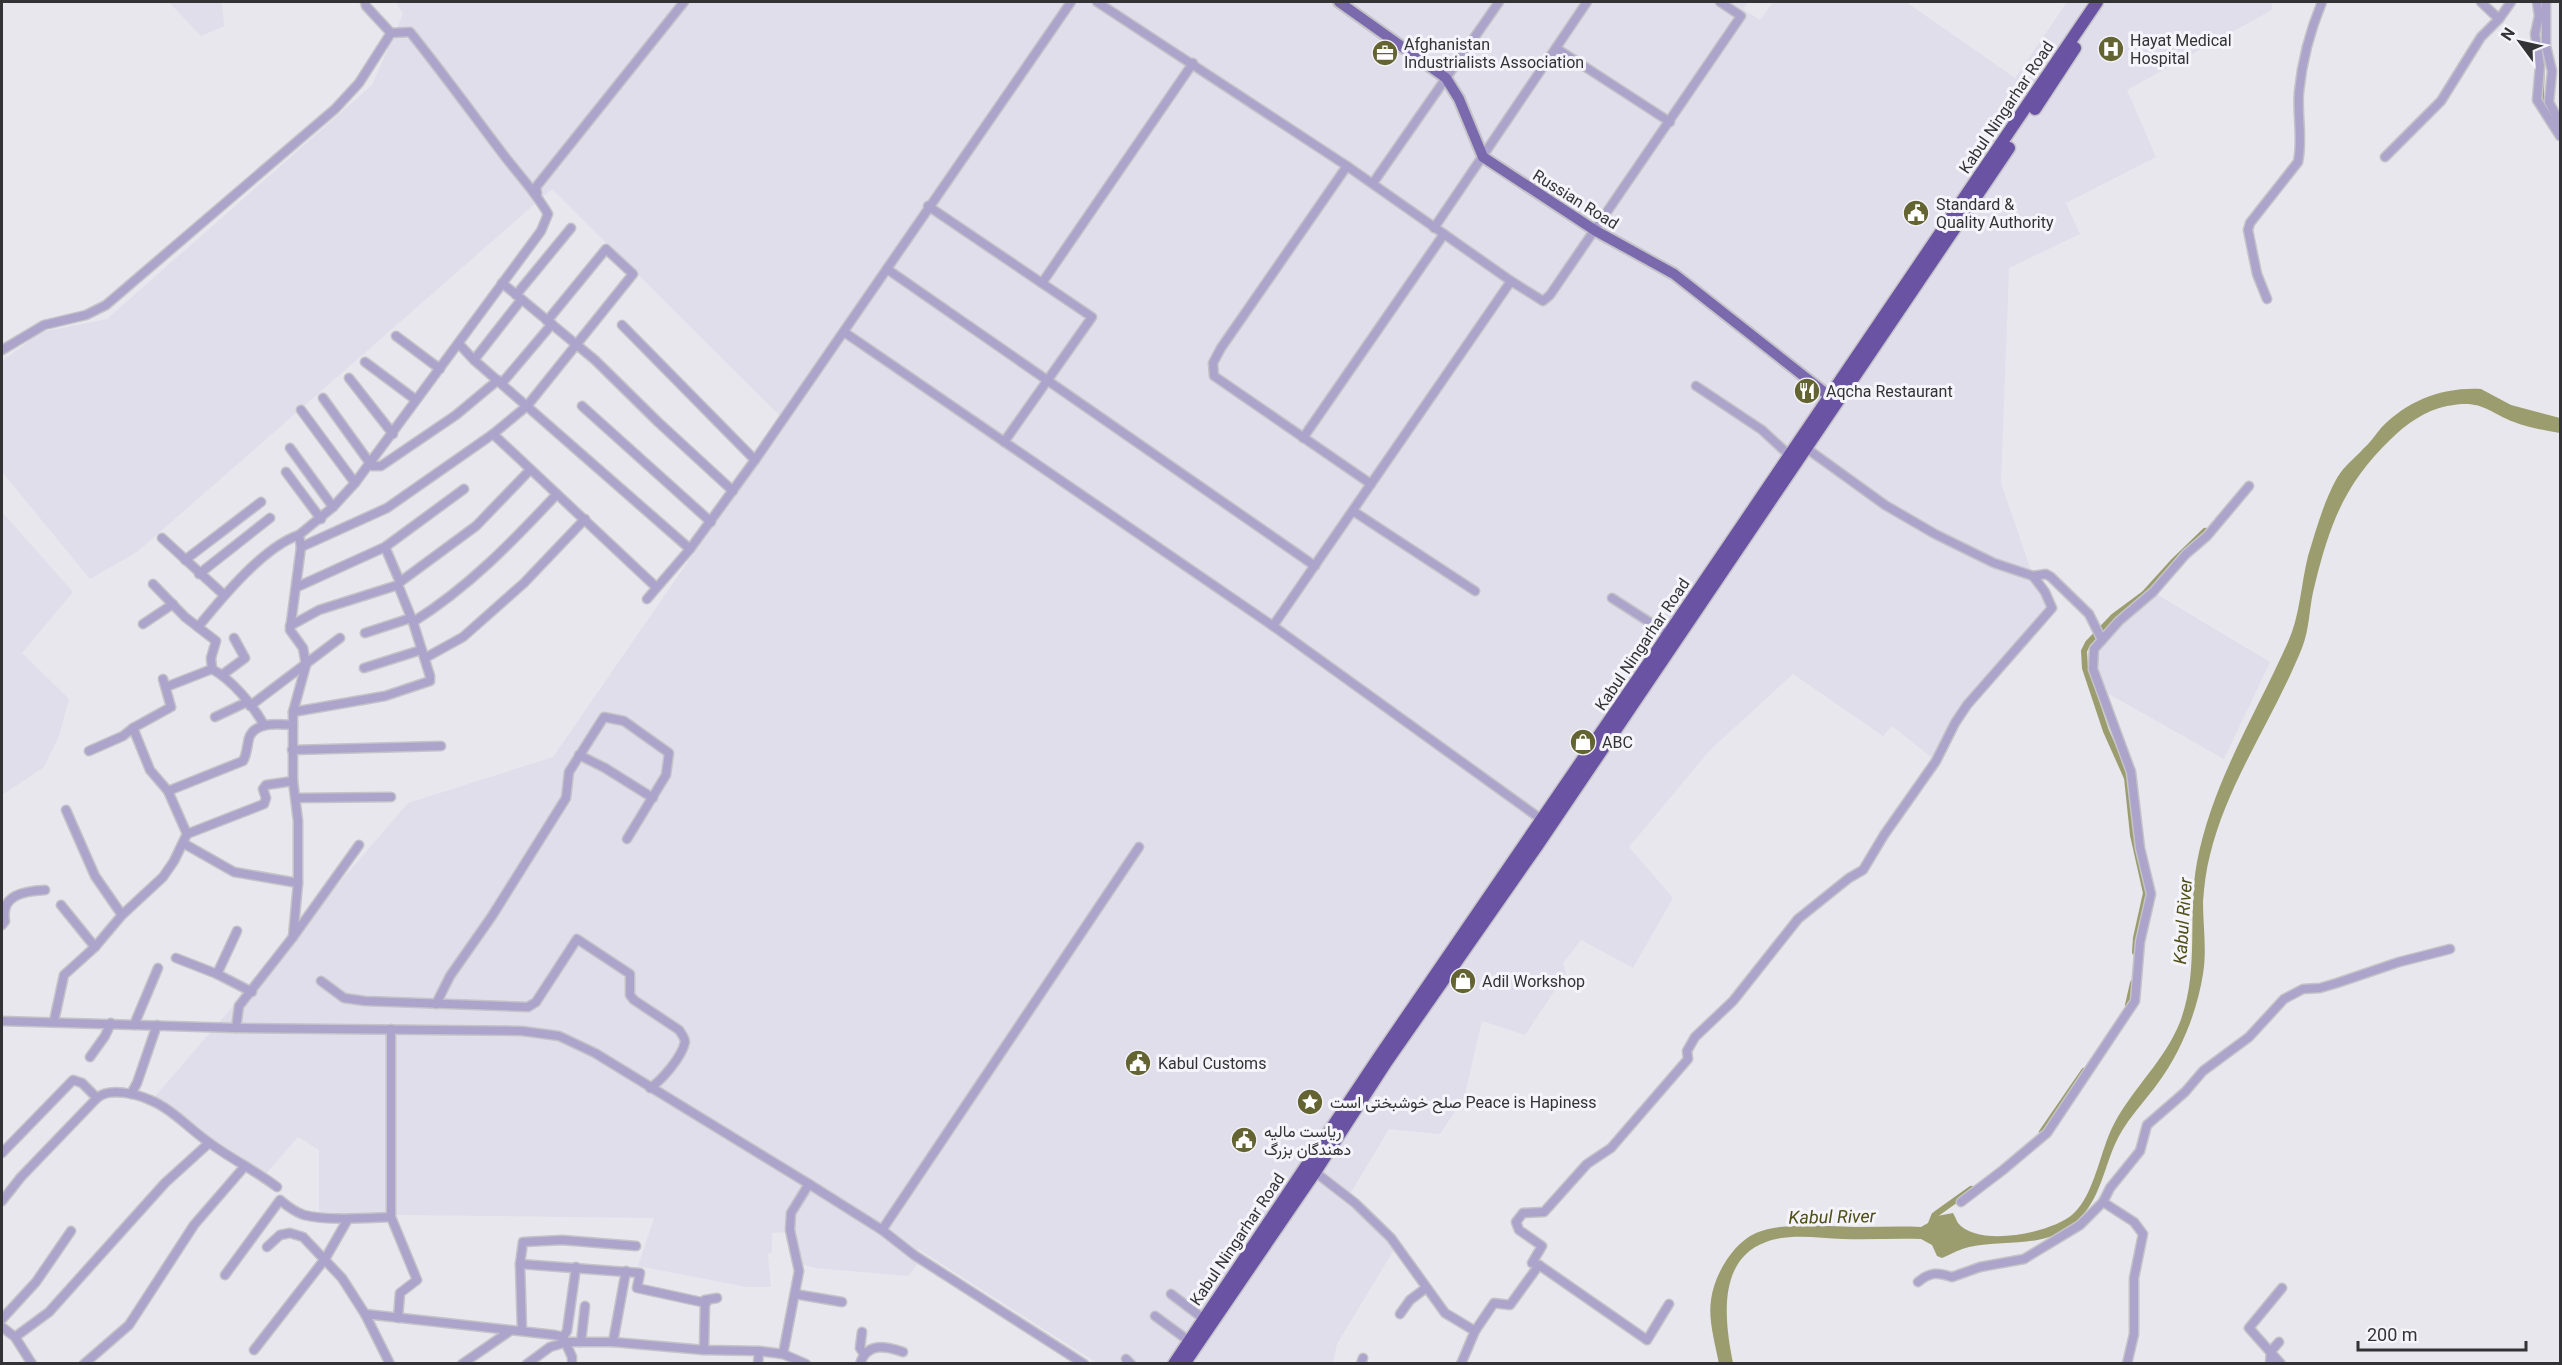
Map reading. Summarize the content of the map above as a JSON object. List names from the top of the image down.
{
  "streets": {
    "highway": ["Kabul Ningarhar Road"],
    "main road": ["Russian Road"]
  },
  "crossings": [
    ["Kabul Ningarhar Road", "Russian Road"]
  ],
  "water": ["Kabul River"],
  "places": {
    "hospital": ["Hayat Medical Hospital"],
    "office": ["Afghanistan Industrialists Association"],
    "public building": ["Standard & Quality Authority", "Kabul Customs", "ریاست مالیه دهندگان بزرگ"],
    "restaurant": ["Aqcha Restaurant"],
    "shop": ["ABC", "Adil Workshop"],
    "place": ["صلح خوشبختی است Peace is Hapiness"]
  },
  "scale_bar": "200 m",
  "north": "top left"
}
